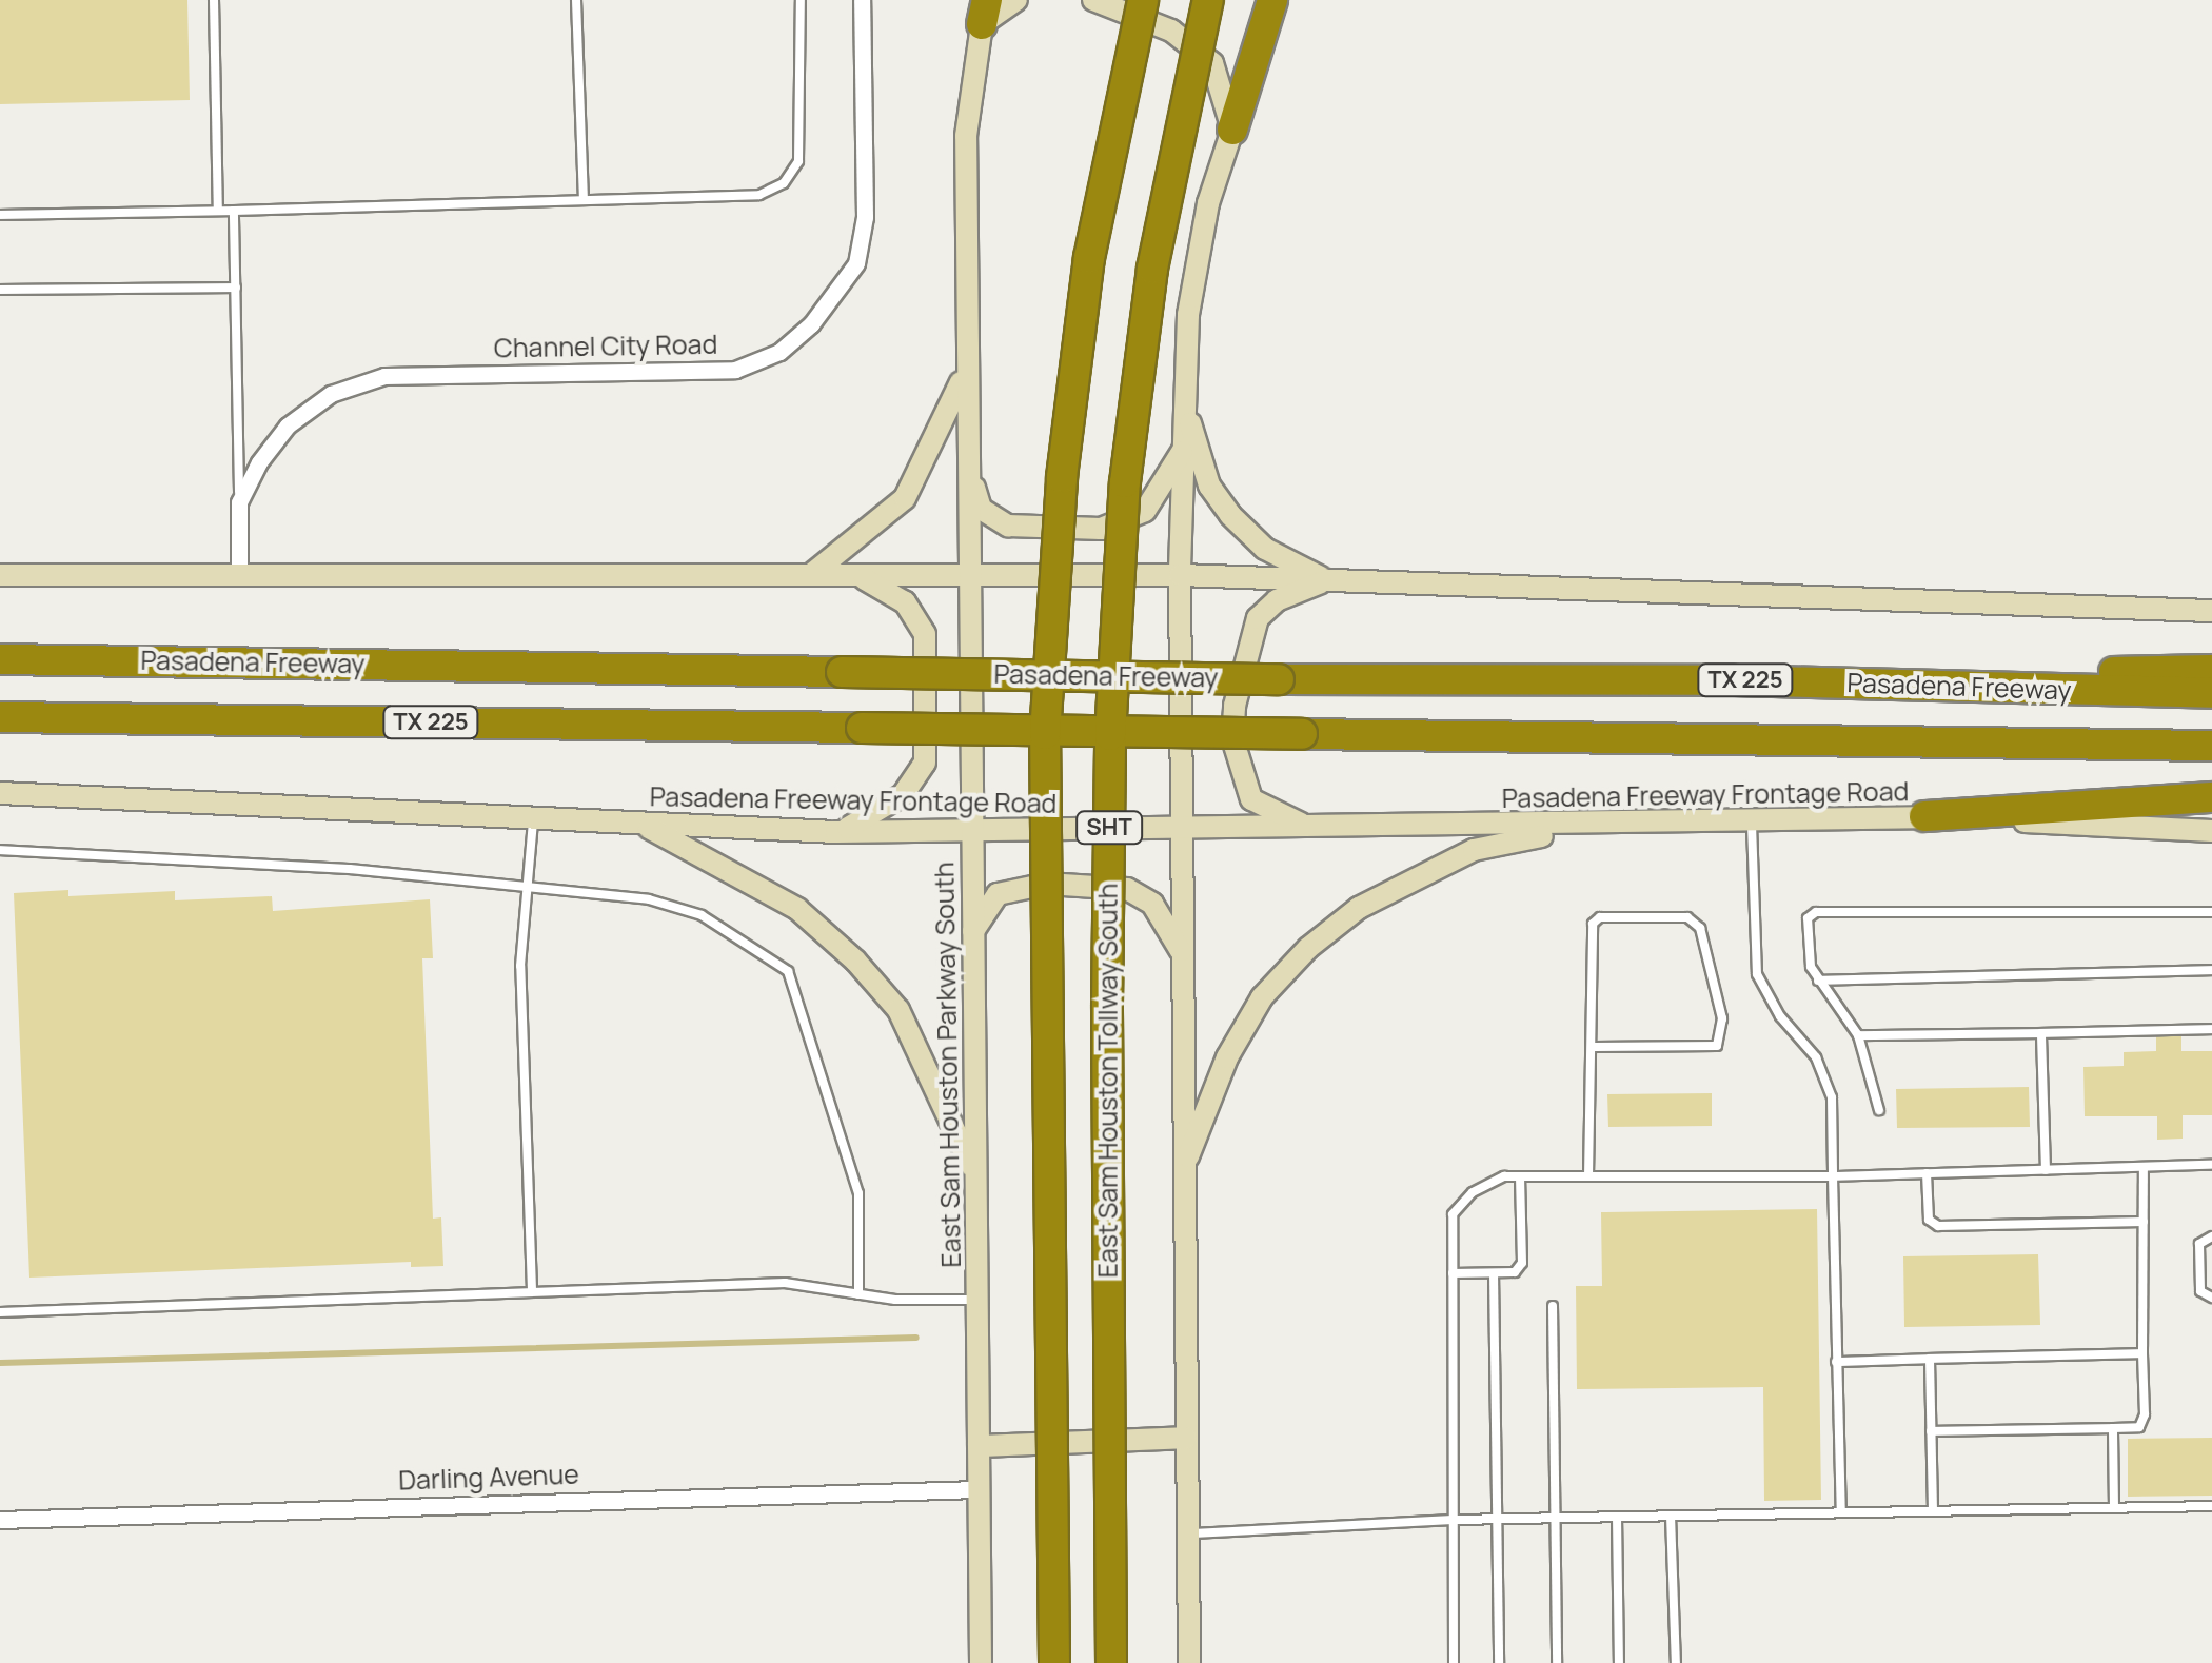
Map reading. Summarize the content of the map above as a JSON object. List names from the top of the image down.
{
  "streets": {
    "highway": [
      "Pasadena Freeway",
      "TX 225",
      "SHT",
      "East Sam Houston Tollway South"
    ],
    "main road": ["Pasadena Freeway Frontage Road", "East Sam Houston Parkway South"],
    "street": ["Channel City Road", "Darling Avenue"]
  },
  "crossings": [
    ["Pasadena Freeway Frontage Road", "East Sam Houston Parkway South"],
    ["East Sam Houston Parkway South", "Darling Avenue"]
  ]
}
